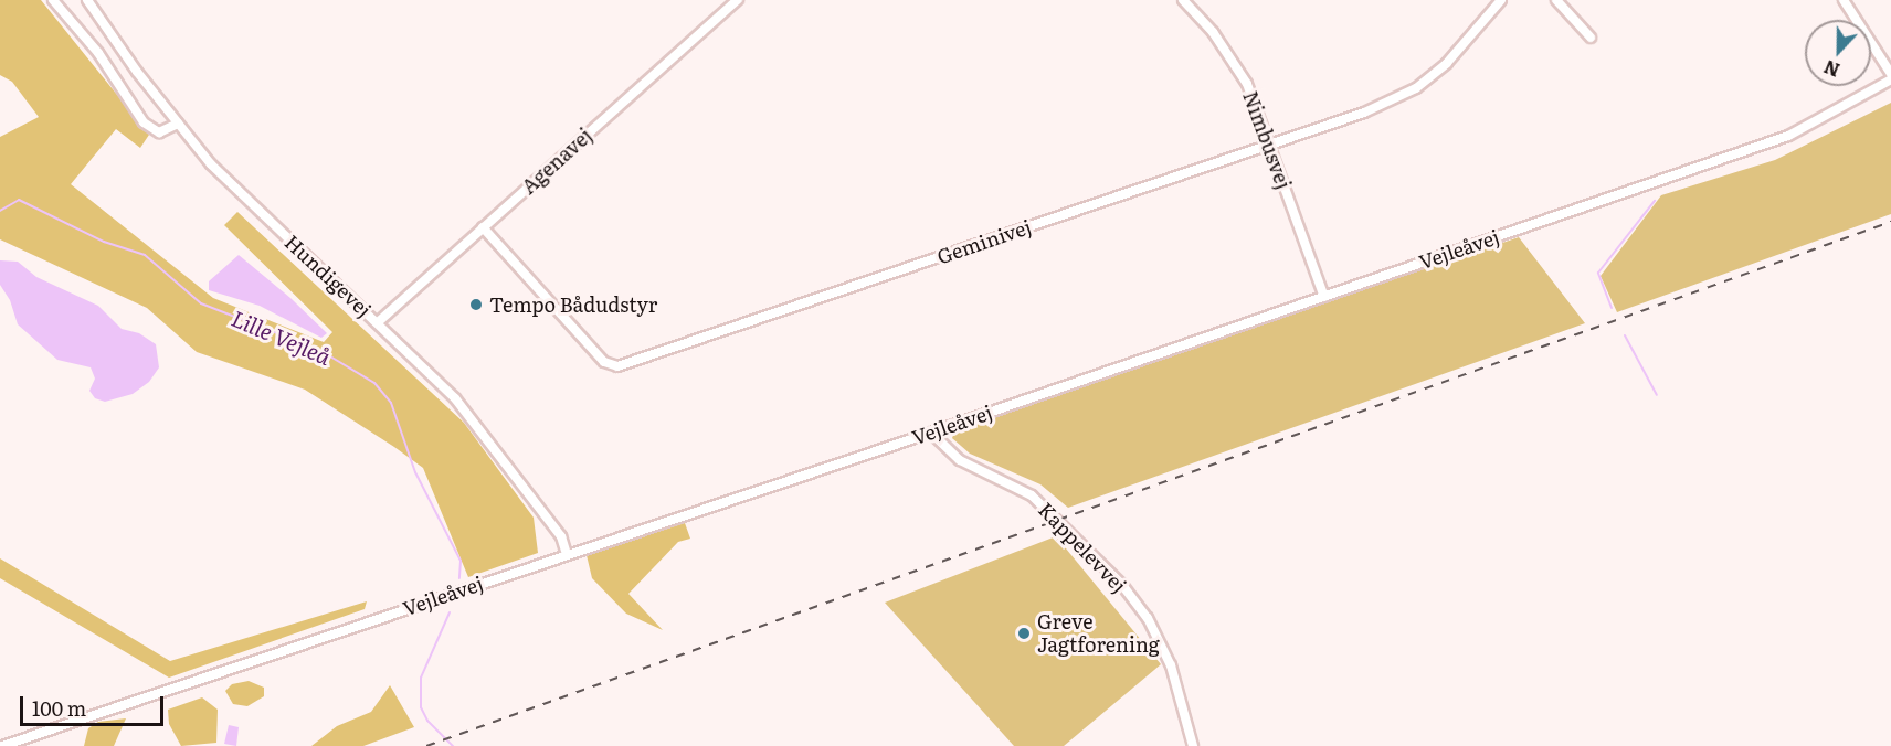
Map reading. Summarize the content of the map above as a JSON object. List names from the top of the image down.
{
  "streets": {
    "street": [
      "Nimbusvej",
      "Agenavej",
      "Geminivej",
      "Vejleåvej",
      "Hundigevej",
      "Kappelevvej"
    ]
  },
  "crossings": [
    ["Nimbusvej", "Geminivej"],
    ["Nimbusvej", "Vejleåvej"],
    ["Agenavej", "Geminivej"],
    ["Agenavej", "Hundigevej"],
    ["Vejleåvej", "Hundigevej"],
    ["Vejleåvej", "Kappelevvej"]
  ],
  "water": ["Lille Vejleå"],
  "places": ["Tempo Bådudstyr", "Greve Jagtforening"],
  "scale_bar": "100 m",
  "north": "bottom"
}
